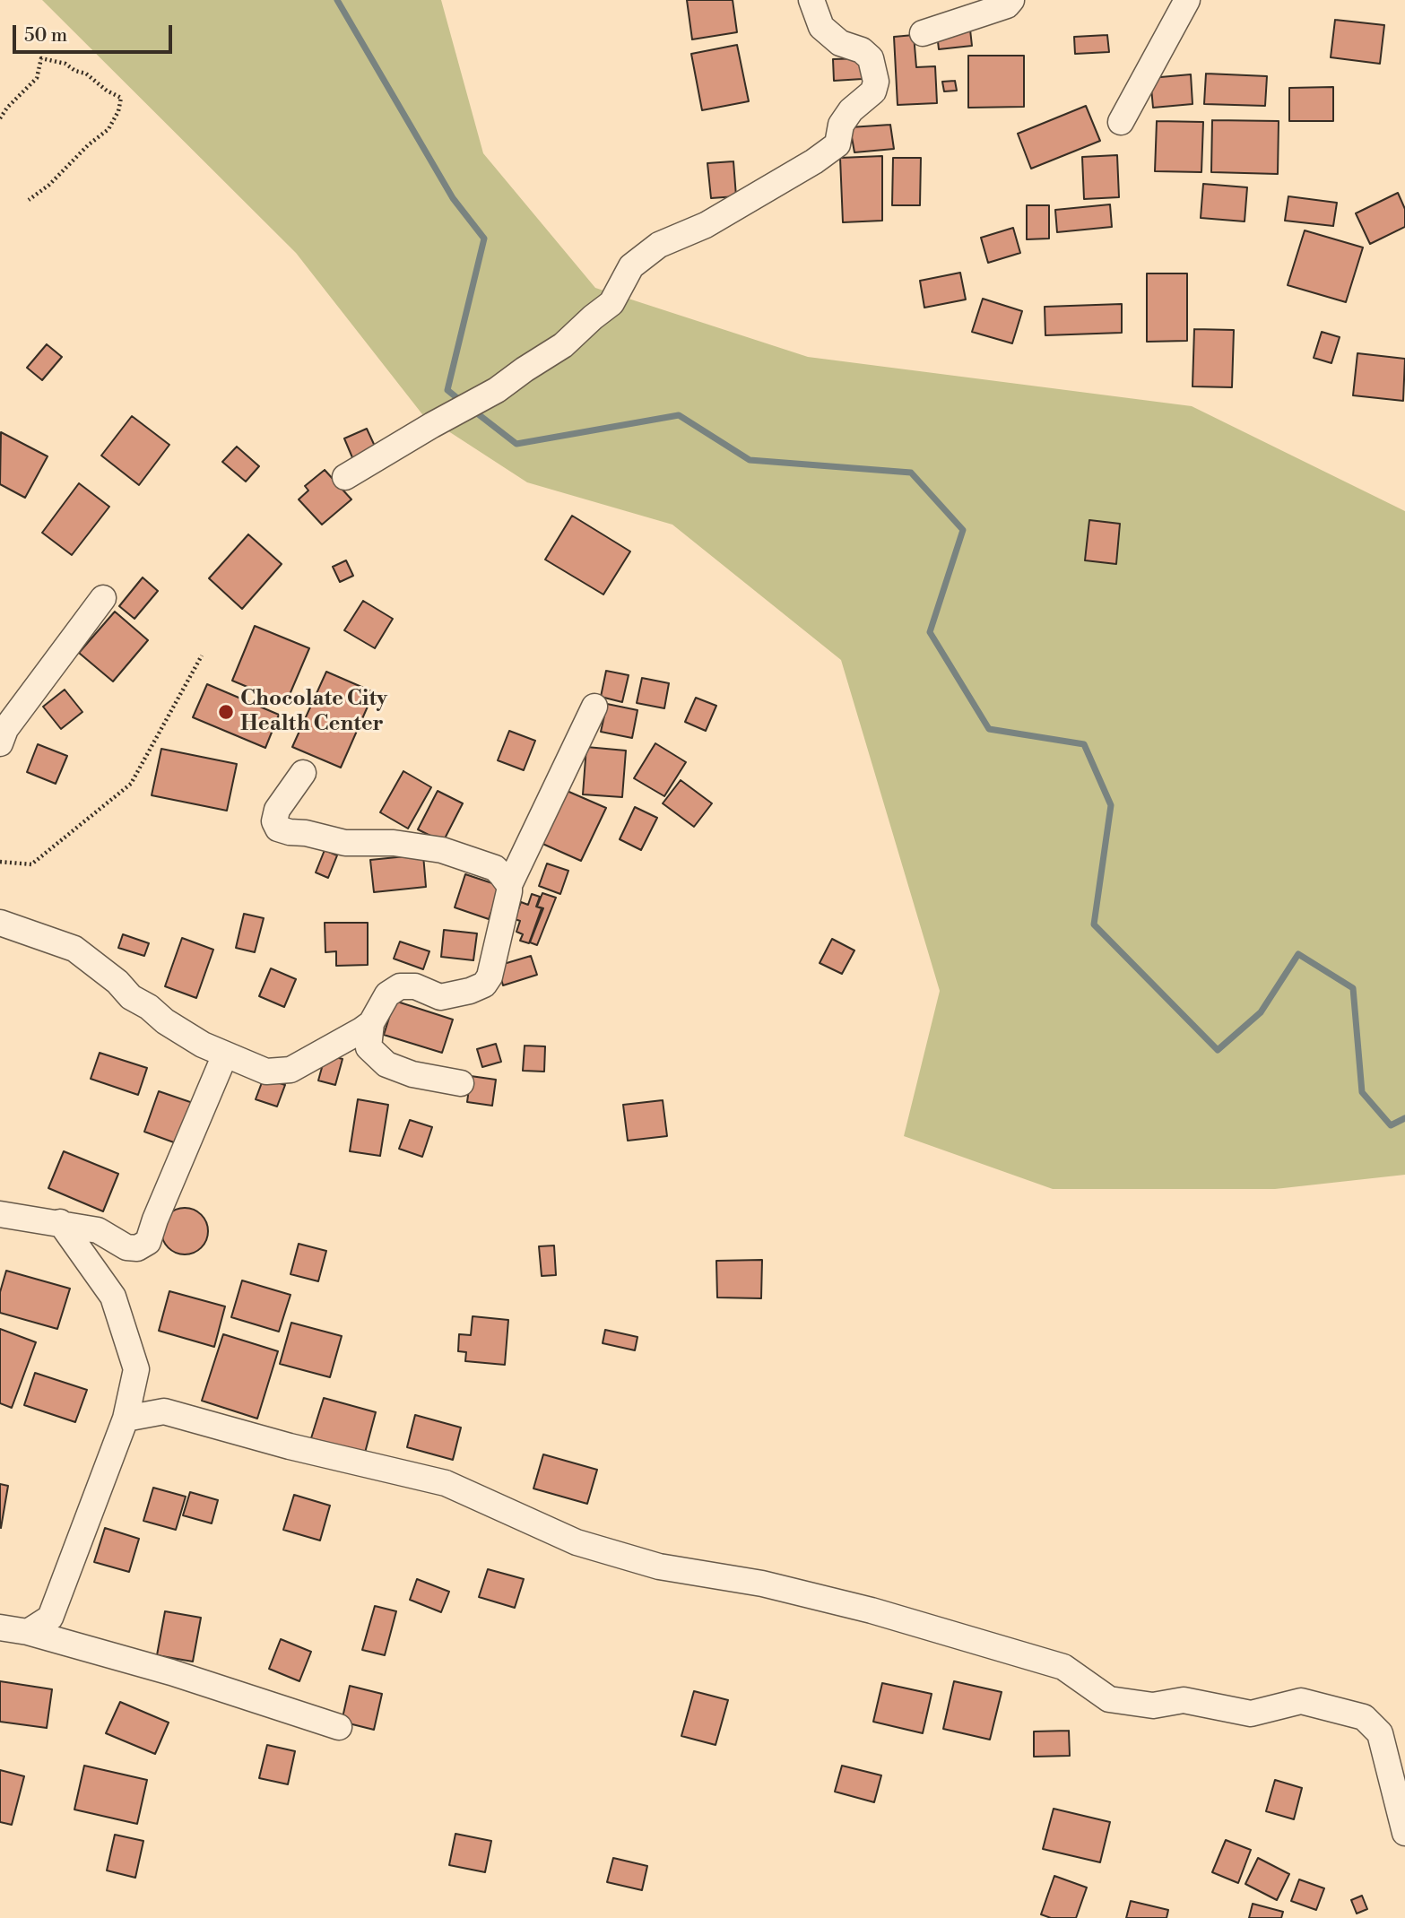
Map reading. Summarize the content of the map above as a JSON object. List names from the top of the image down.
{
  "places": ["Chocolate City Health Center"],
  "scale_bar": "50 m"
}
